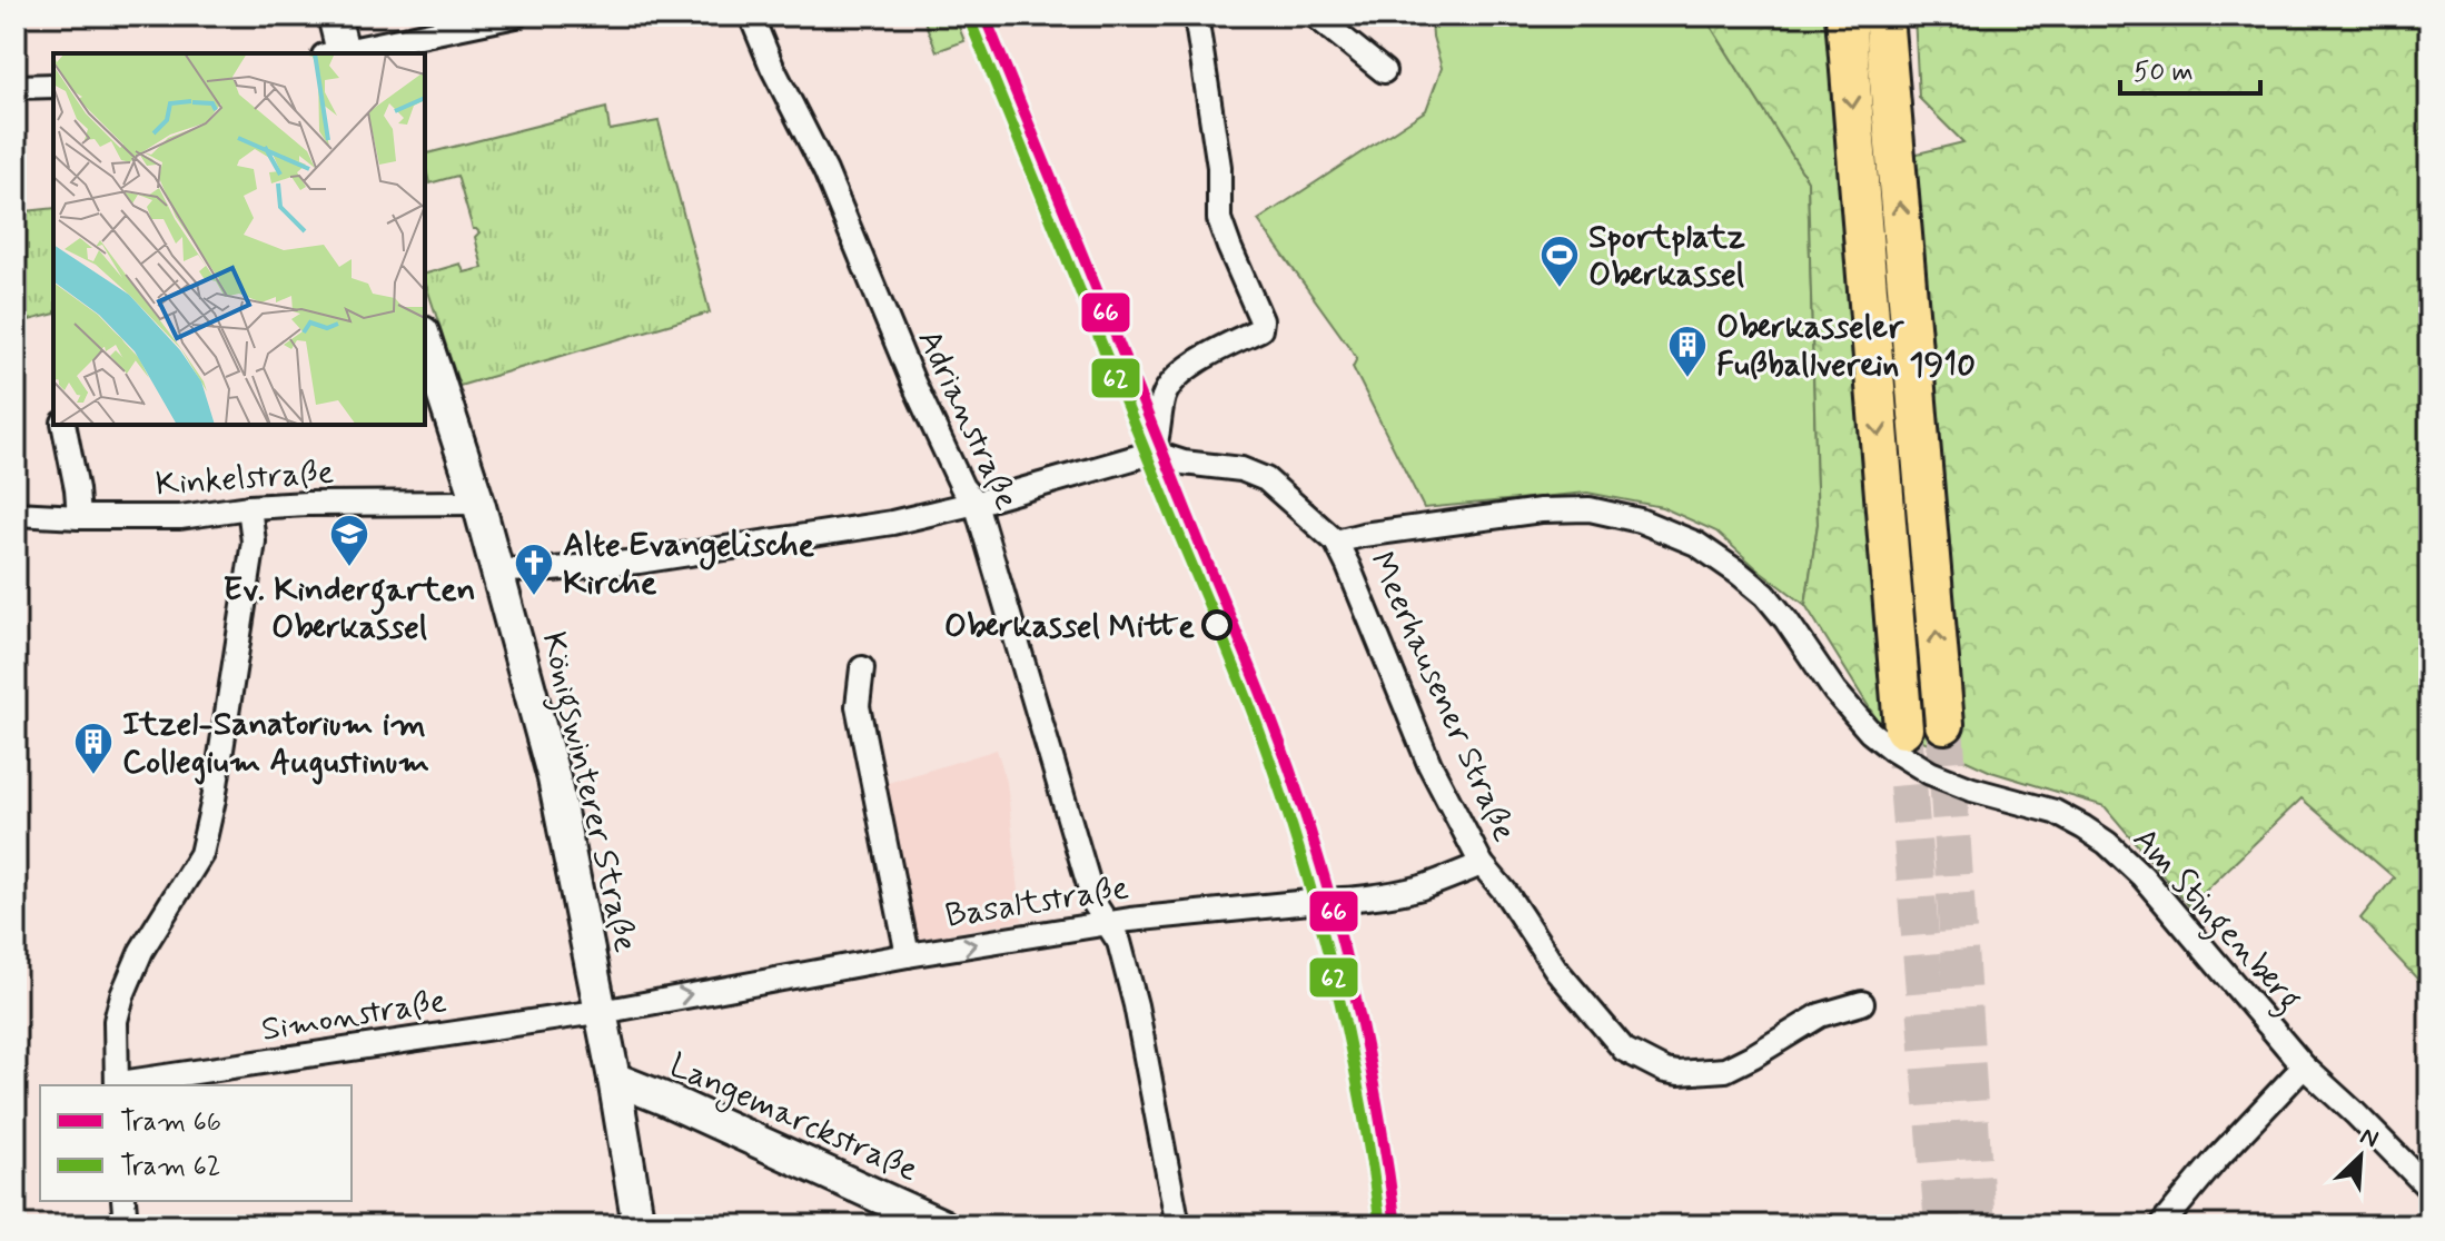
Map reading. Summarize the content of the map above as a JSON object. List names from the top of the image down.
{
  "streets": {
    "main road": ["Königswinterer Straße", "Langemarckstraße"],
    "street": [
      "Adrianstraße",
      "Kinkelstraße",
      "Meerhausener Straße",
      "Basaltstraße",
      "Am Stingenberg",
      "Simonstraße"
    ]
  },
  "crossings": [
    ["Adrianstraße", "Basaltstraße"],
    ["Kinkelstraße", "Königswinterer Straße"],
    ["Meerhausener Straße", "Basaltstraße"],
    ["Meerhausener Straße", "Am Stingenberg"],
    ["Königswinterer Straße", "Basaltstraße"],
    ["Königswinterer Straße", "Simonstraße"],
    ["Königswinterer Straße", "Langemarckstraße"],
    ["Basaltstraße", "Simonstraße"]
  ],
  "one_way": ["Basaltstraße"],
  "places": {
    "sports": ["Sportplatz Oberkassel"],
    "building": ["Oberkasseler Fußballverein 1910", "Itzel-Sanatorium im Collegium Augustinum"],
    "school or university": ["Ev. Kindergarten Oberkassel"],
    "church": ["Alte Evangelische Kirche"],
    "other": ["Oberkassel Mitte"]
  },
  "lines": ["tram line 66", "tram line 62"],
  "legend": ["Tram 66", "Tram 62"],
  "scale_bar": "50 m",
  "north": "top right"
}
